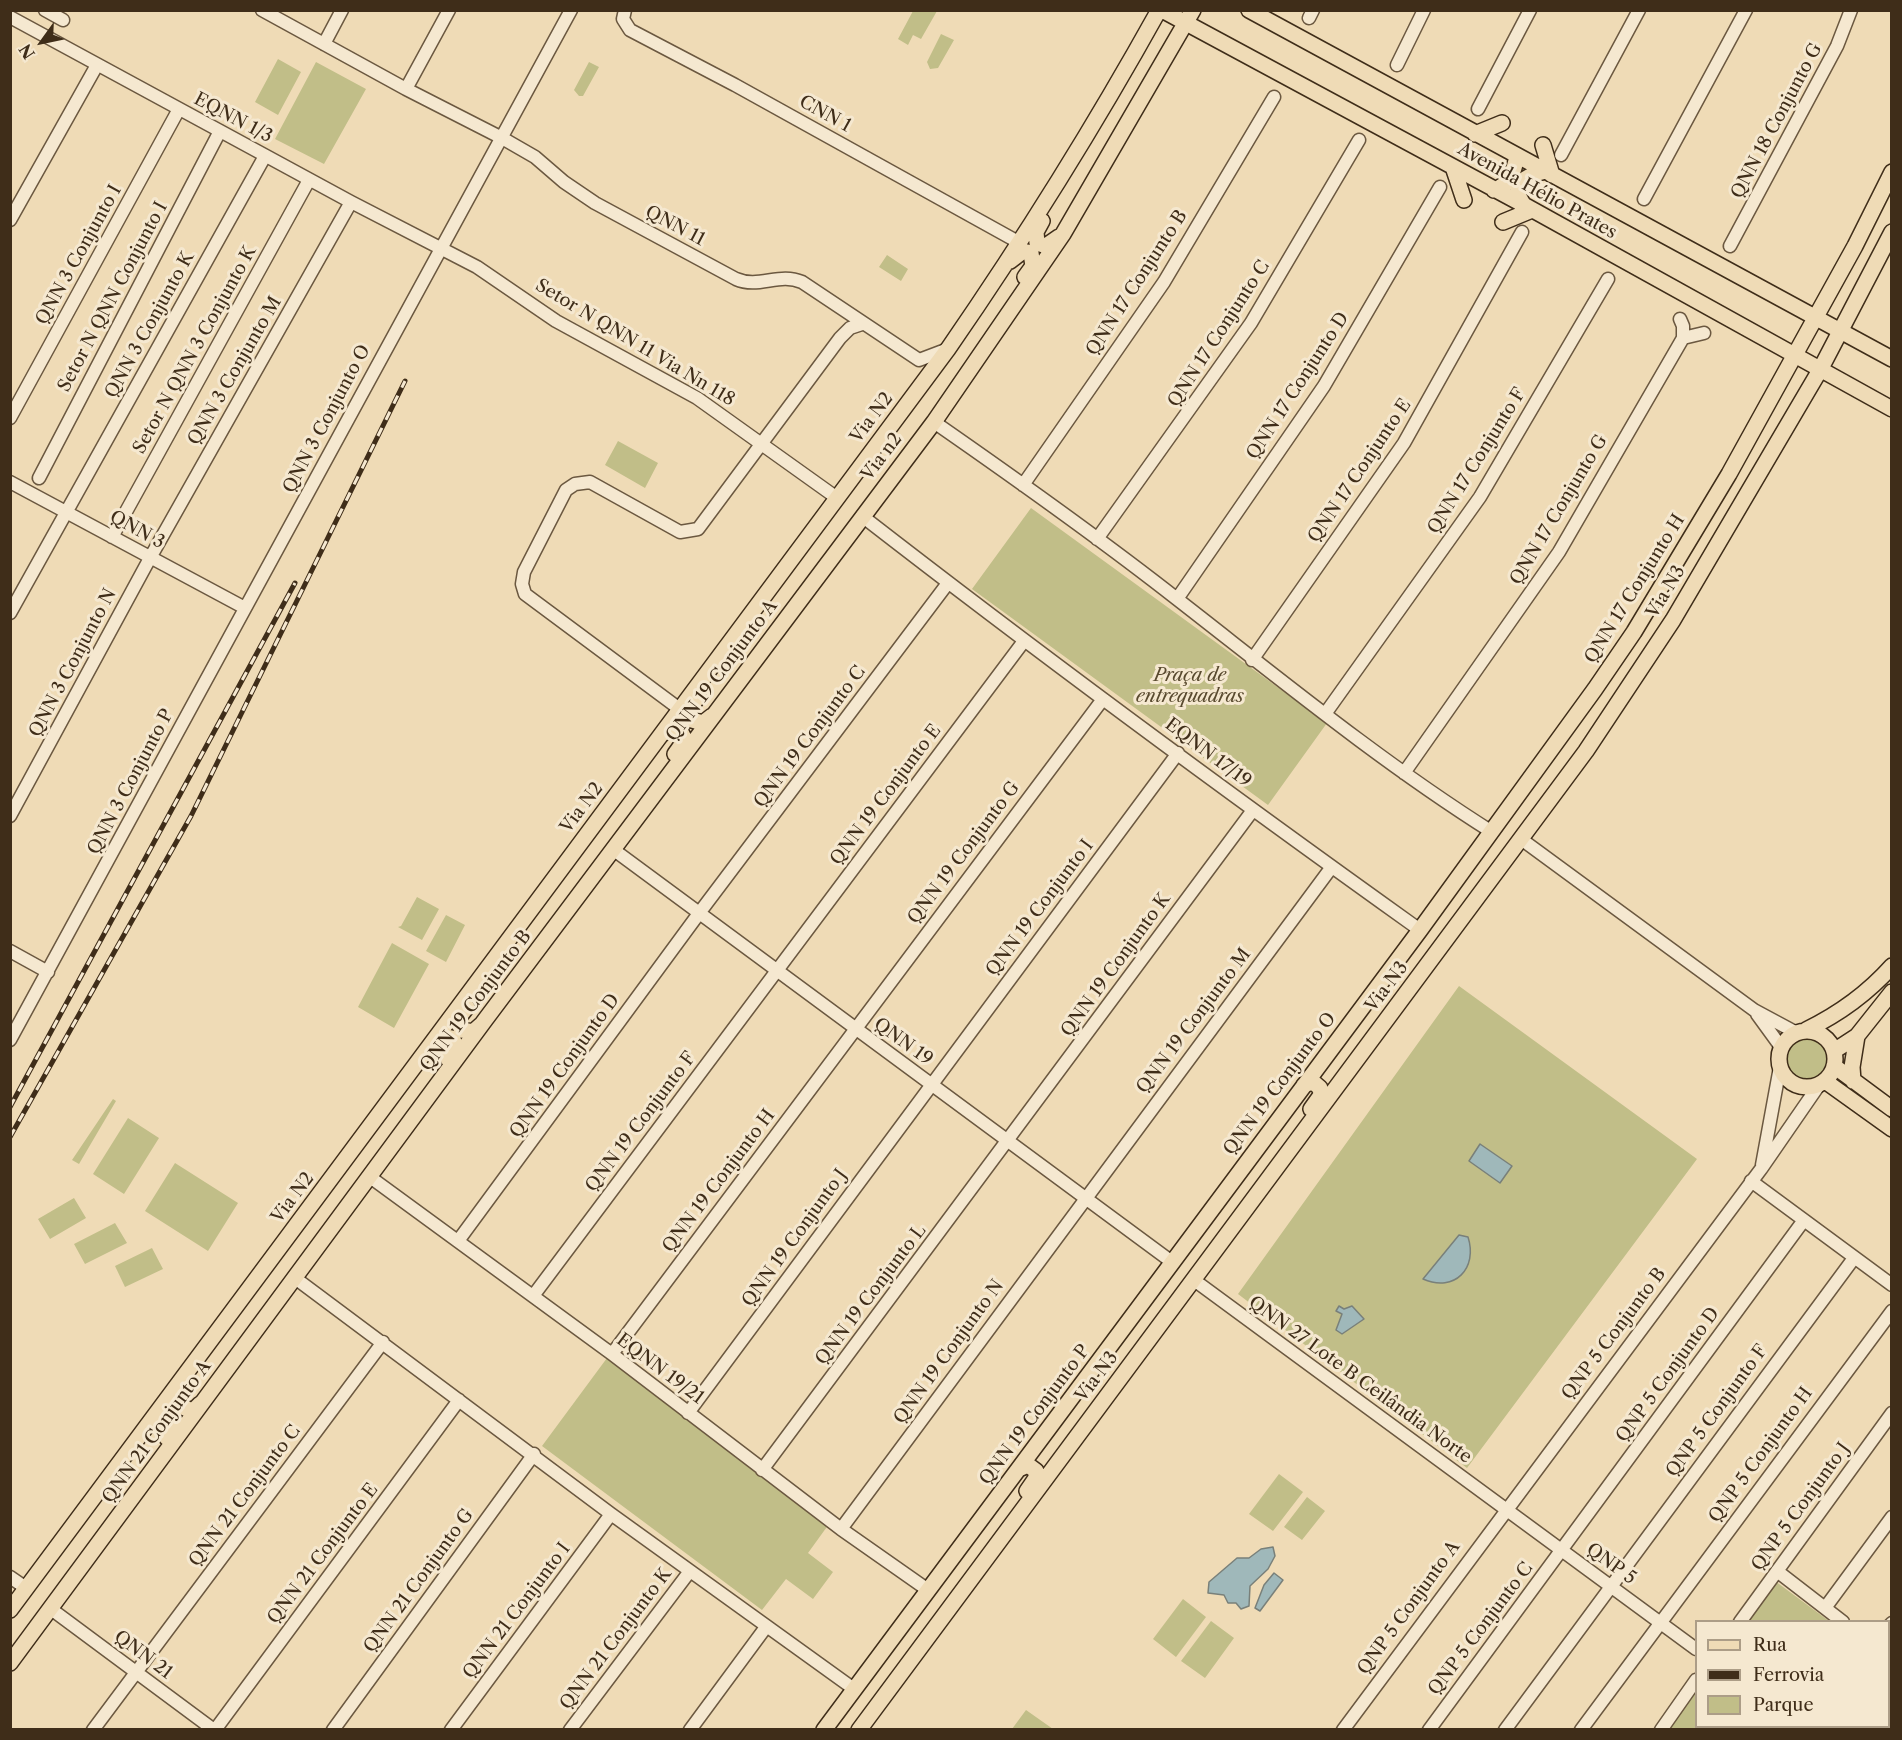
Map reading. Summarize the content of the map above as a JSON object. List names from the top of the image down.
{
  "streets": {
    "main road": [
      "Avenida Hélio Prates",
      "Via N2",
      "Via n2",
      "QNN 17 Conjunto H",
      "Via N3",
      "QNN 19 Conjunto A",
      "QNN 19 Conjunto B",
      "QNN 19 Conjunto O",
      "QNN 19 Conjunto P",
      "QNN 21 Conjunto A"
    ],
    "street": [
      "CNN 1",
      "EQNN 1/3",
      "QNN 18 Conjunto G",
      "QNN 11",
      "QNN 3 Conjunto I",
      "QNN 17 Conjunto B",
      "Setor N QNN Conjunto I",
      "QNN 3 Conjunto K",
      "QNN 17 Conjunto C",
      "Setor N QNN 11 Via Nn 118",
      "Setor N QNN 3 Conjunto K",
      "QNN 3 Conjunto M",
      "QNN 17 Conjunto D",
      "QNN 3 Conjunto O",
      "QNN 17 Conjunto F",
      "QNN 17 Conjunto E",
      "QNN 17 Conjunto G",
      "QNN 3",
      "QNN 3 Conjunto N",
      "QNN 19 Conjunto C",
      "EQNN 17/19",
      "QNN 3 Conjunto P",
      "QNN 19 Conjunto E",
      "QNN 19 Conjunto G",
      "QNN 19 Conjunto I",
      "QNN 19 Conjunto K",
      "QNN 19 Conjunto M",
      "QNN 19",
      "QNN 19 Conjunto D",
      "QNN 19 Conjunto F",
      "QNN 19 Conjunto H",
      "QNN 19 Conjunto J",
      "QNN 19 Conjunto L",
      "QNP 5 Conjunto B",
      "QNN 19 Conjunto N",
      "EQNN 19/21",
      "QNP 5 Conjunto D",
      "QNN 27 Lote B Ceilândia Norte",
      "QNP 5 Conjunto F",
      "QNP 5 Conjunto H",
      "QNN 21 Conjunto C",
      "QNP 5 Conjunto J",
      "QNN 21 Conjunto E",
      "QNP 5",
      "QNN 21 Conjunto G",
      "QNP 5 Conjunto A",
      "QNN 21 Conjunto I",
      "QNP 5 Conjunto C",
      "QNN 21 Conjunto K",
      "QNN 21"
    ]
  },
  "crossings": [
    ["CNN 1", "Via N2"],
    ["EQNN 1/3", "QNN 3 Conjunto I"],
    ["EQNN 1/3", "Setor N QNN Conjunto I"],
    ["EQNN 1/3", "QNN 3 Conjunto K"],
    ["EQNN 1/3", "Setor N QNN 11 Via Nn 118"],
    ["EQNN 1/3", "Setor N QNN 3 Conjunto K"],
    ["EQNN 1/3", "QNN 3 Conjunto M"],
    ["EQNN 1/3", "QNN 3 Conjunto O"],
    ["Avenida Hélio Prates", "Via N2"],
    ["Avenida Hélio Prates", "QNN 17 Conjunto H"],
    ["Avenida Hélio Prates", "Via N3"],
    ["QNN 11", "Via N2"],
    ["QNN 3 Conjunto K", "QNN 3"],
    ["Setor N QNN 11 Via Nn 118", "Via N2"],
    ["Setor N QNN 11 Via Nn 118", "QNN 3 Conjunto O"],
    ["Setor N QNN 3 Conjunto K", "QNN 3"],
    ["QNN 3 Conjunto M", "QNN 3"],
    ["QNN 3 Conjunto M", "QNN 3 Conjunto N"],
    ["QNN 3 Conjunto O", "QNN 3"],
    ["QNN 3 Conjunto O", "QNN 3 Conjunto P"],
    ["Via n2", "QNN 19 Conjunto A"],
    ["Via n2", "EQNN 17/19"],
    ["QNN 3", "QNN 3 Conjunto N"],
    ["QNN 3", "QNN 3 Conjunto P"],
    ["Via N3", "QNN 27 Lote B Ceilândia Norte"],
    ["QNN 19 Conjunto A", "EQNN 17/19"],
    ["QNN 19 Conjunto A", "QNN 19 Conjunto B"],
    ["QNN 19 Conjunto A", "QNN 19"],
    ["QNN 19 Conjunto C", "EQNN 17/19"],
    ["QNN 19 Conjunto C", "QNN 19"],
    ["QNN 19 Conjunto C", "QNN 19 Conjunto D"],
    ["EQNN 17/19", "QNN 19 Conjunto E"],
    ["EQNN 17/19", "QNN 19 Conjunto G"],
    ["EQNN 17/19", "QNN 19 Conjunto I"],
    ["EQNN 17/19", "QNN 19 Conjunto K"],
    ["EQNN 17/19", "QNN 19 Conjunto M"],
    ["EQNN 17/19", "QNN 19 Conjunto O"],
    ["QNN 19 Conjunto E", "QNN 19"],
    ["QNN 19 Conjunto E", "QNN 19 Conjunto F"],
    ["QNN 19 Conjunto G", "QNN 19"],
    ["QNN 19 Conjunto G", "QNN 19 Conjunto H"],
    ["QNN 19 Conjunto I", "QNN 19"],
    ["QNN 19 Conjunto I", "QNN 19 Conjunto J"],
    ["QNN 19 Conjunto K", "QNN 19"],
    ["QNN 19 Conjunto K", "QNN 19 Conjunto L"],
    ["QNN 19 Conjunto B", "QNN 19"],
    ["QNN 19 Conjunto B", "EQNN 19/21"],
    ["QNN 19 Conjunto M", "QNN 19"],
    ["QNN 19 Conjunto M", "QNN 19 Conjunto N"],
    ["QNN 19", "QNN 19 Conjunto D"],
    ["QNN 19", "QNN 19 Conjunto O"],
    ["QNN 19", "QNN 19 Conjunto F"],
    ["QNN 19", "QNN 19 Conjunto H"],
    ["QNN 19", "QNN 19 Conjunto J"],
    ["QNN 19", "QNN 19 Conjunto L"],
    ["QNN 19", "QNN 19 Conjunto N"],
    ["QNN 19", "QNN 19 Conjunto P"],
    ["QNN 19 Conjunto D", "EQNN 19/21"],
    ["QNN 19 Conjunto O", "QNN 19 Conjunto P"],
    ["QNN 19 Conjunto F", "EQNN 19/21"],
    ["QNN 19 Conjunto H", "EQNN 19/21"],
    ["QNN 19 Conjunto J", "EQNN 19/21"],
    ["QNN 19 Conjunto L", "EQNN 19/21"],
    ["QNP 5 Conjunto B", "QNN 27 Lote B Ceilândia Norte"],
    ["QNP 5 Conjunto B", "QNP 5"],
    ["QNP 5 Conjunto B", "QNP 5 Conjunto A"],
    ["QNN 19 Conjunto N", "EQNN 19/21"],
    ["EQNN 19/21", "QNN 19 Conjunto P"],
    ["QNP 5 Conjunto D", "QNP 5"],
    ["QNP 5 Conjunto D", "QNP 5 Conjunto C"],
    ["QNN 27 Lote B Ceilândia Norte", "QNP 5"],
    ["QNN 27 Lote B Ceilândia Norte", "QNP 5 Conjunto A"],
    ["QNP 5 Conjunto F", "QNP 5"],
    ["QNN 21 Conjunto A", "QNN 21"],
    ["QNP 5 Conjunto H", "QNP 5"],
    ["QNN 21 Conjunto C", "QNN 21"],
    ["QNN 21 Conjunto E", "QNN 21"],
    ["QNP 5", "QNP 5 Conjunto A"],
    ["QNP 5", "QNP 5 Conjunto C"]
  ],
  "parks": ["Praça de entrequadras"],
  "legend": ["Rua", "Ferrovia", "Parque"],
  "north": "bottom left"
}
